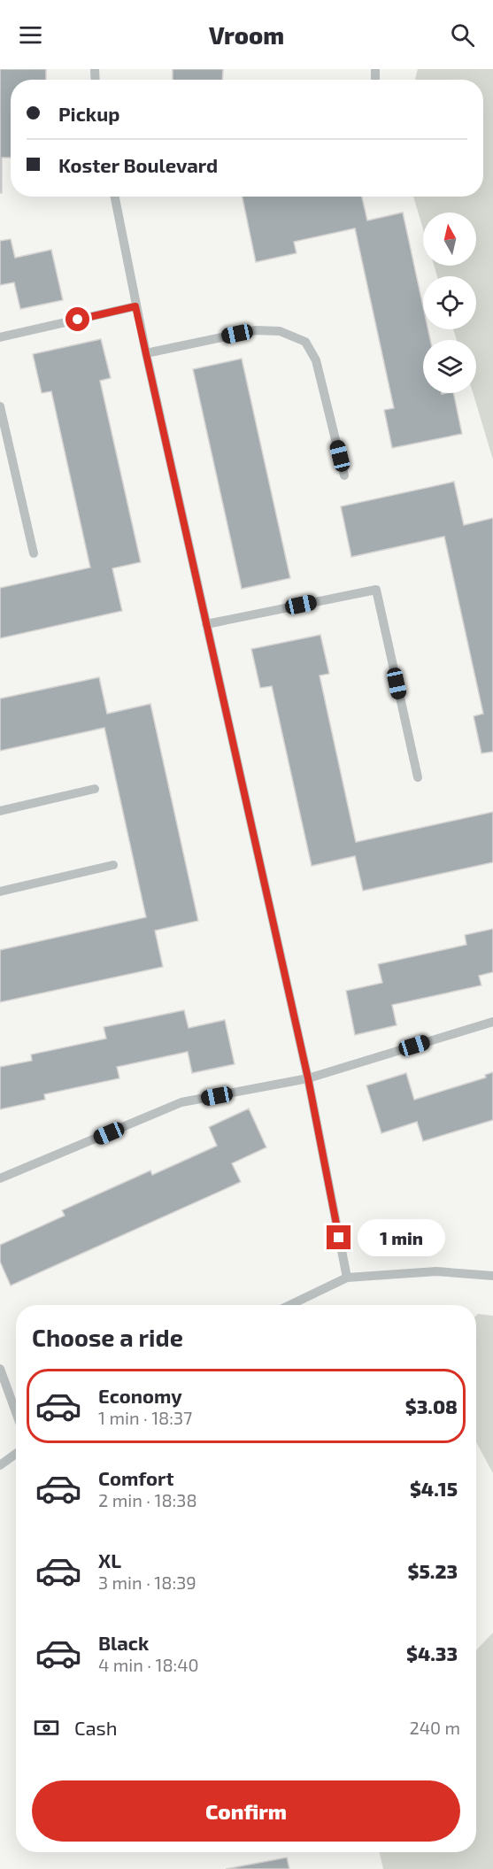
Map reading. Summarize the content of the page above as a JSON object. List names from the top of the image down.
{
  "north": "top",
  "page": {
    "header": "Vroom",
    "banner": ["Pickup", "Koster Boulevard"],
    "bubble": "1 min",
    "heading": "Choose a ride",
    "list": [
      {
        "name": "Economy",
        "note": "1 min · 18:37",
        "value": "$3.08"
      },
      {
        "name": "Comfort",
        "note": "2 min · 18:38",
        "value": "$4.15"
      },
      {
        "name": "XL",
        "note": "3 min · 18:39",
        "value": "$5.23"
      },
      {
        "name": "Black",
        "note": "4 min · 18:40",
        "value": "$4.33"
      }
    ],
    "pay": ["Cash", "240 m"],
    "buttons": "Confirm"
  }
}
